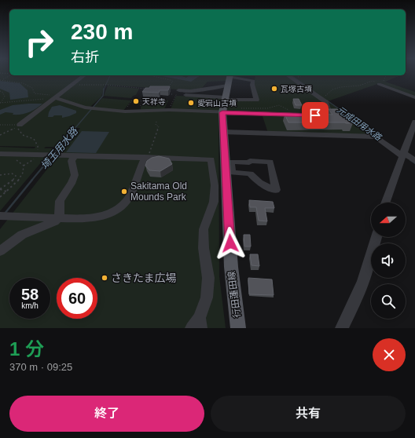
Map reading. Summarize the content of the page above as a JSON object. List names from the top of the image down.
{
  "streets": {
    "main road": ["行田蓮田線"]
  },
  "water": ["元成田用水路", "埼玉用水路"],
  "places": [
    "瓦塚古墳",
    "天祥寺",
    "愛宕山古墳",
    "Sakitama Old Mounds Park",
    "さきたま広場"
  ],
  "north": "left",
  "page": {
    "turn": ["230 m", "右折"],
    "speed": "58 km/h",
    "limit": "60",
    "heading": ["1 分", "370 m · 09:25"],
    "buttons": ["終了", "共有"]
  }
}
